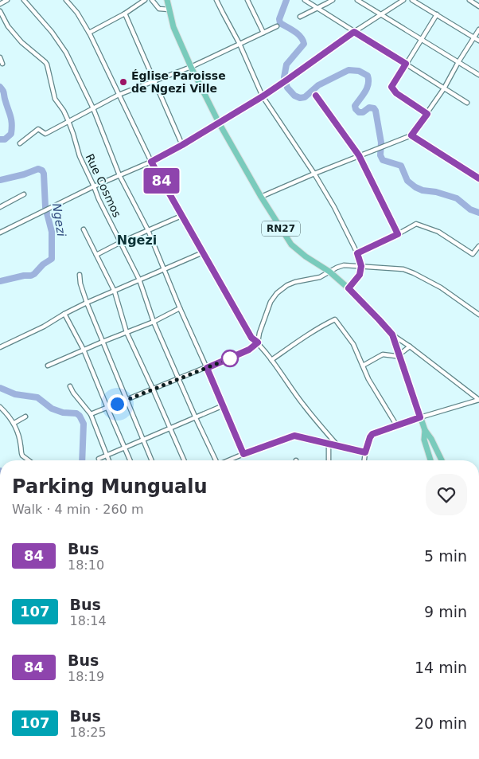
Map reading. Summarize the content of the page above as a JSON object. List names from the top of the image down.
{
  "streets": {
    "main road": ["RN27"],
    "street": ["Rue Cosmos"]
  },
  "districts": ["Ngezi"],
  "water": ["Ngezi"],
  "places": ["Église Paroisse de Ngezi Ville"],
  "lines": ["bus line 84"],
  "page": {
    "on_map": "84",
    "heading": ["Parking Mungualu", "Walk · 4 min · 260 m"],
    "list": [
      {
        "mark": "84",
        "name": "Bus",
        "note": "18:10",
        "value": "5 min"
      },
      {
        "mark": "107",
        "name": "Bus",
        "note": "18:14",
        "value": "9 min"
      },
      {
        "mark": "84",
        "name": "Bus",
        "note": "18:19",
        "value": "14 min"
      },
      {
        "mark": "107",
        "name": "Bus",
        "note": "18:25",
        "value": "20 min"
      }
    ]
  }
}
